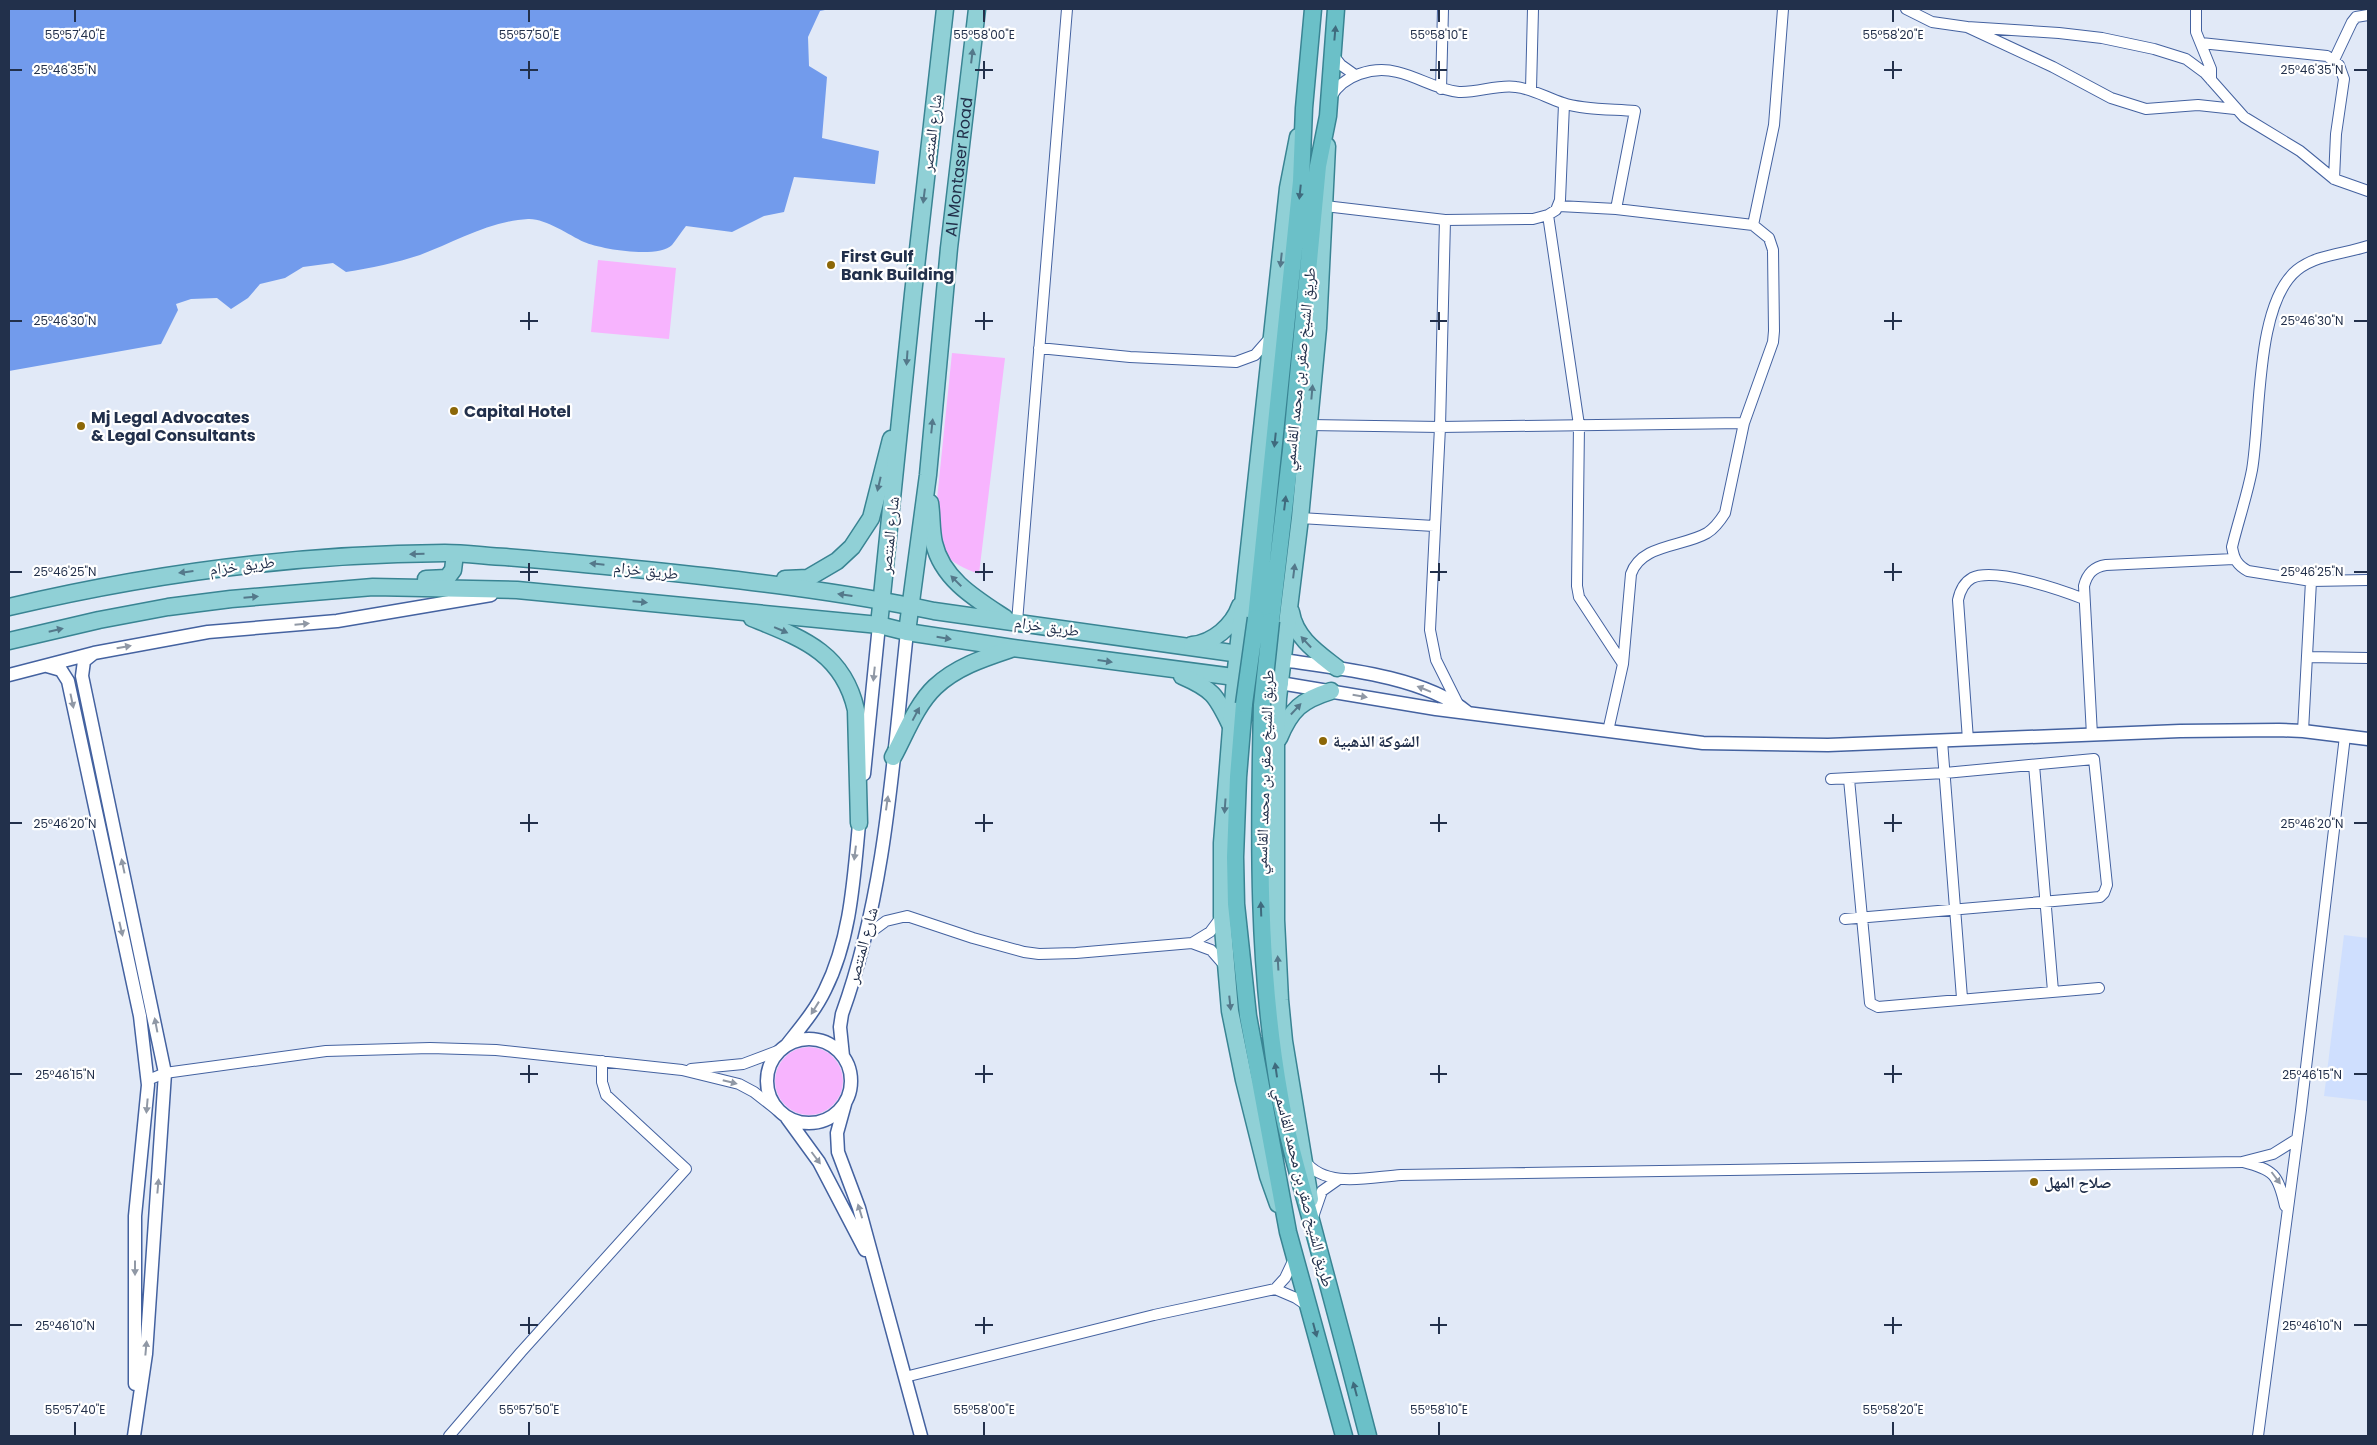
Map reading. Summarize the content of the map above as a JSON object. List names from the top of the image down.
{
  "streets": {
    "highway": ["طريق الشيخ صقر بن محمد القاسمي"],
    "main road": ["شارع المنتصر", "Al Montaser Road", "طريق خزام"]
  },
  "crossings": [
    ["شارع المنتصر", "Al Montaser Road"],
    ["شارع المنتصر", "طريق خزام"]
  ],
  "one_way": ["Al Montaser Road"],
  "places": [
    "First Gulf Bank Building",
    "Capital Hotel",
    "Mj Legal Advocates & Legal Consultants",
    "الشوكة الذهبية",
    "صلاح المهل"
  ],
  "coordinates": [
    "55°57'40\"E",
    "55°57'50\"E",
    "55°58'00\"E",
    "55°58'10\"E",
    "55°58'20\"E",
    "25°46'35\"N",
    "25°46'30\"N",
    "25°46'25\"N",
    "25°46'20\"N",
    "25°46'15\"N",
    "25°46'10\"N"
  ]
}
